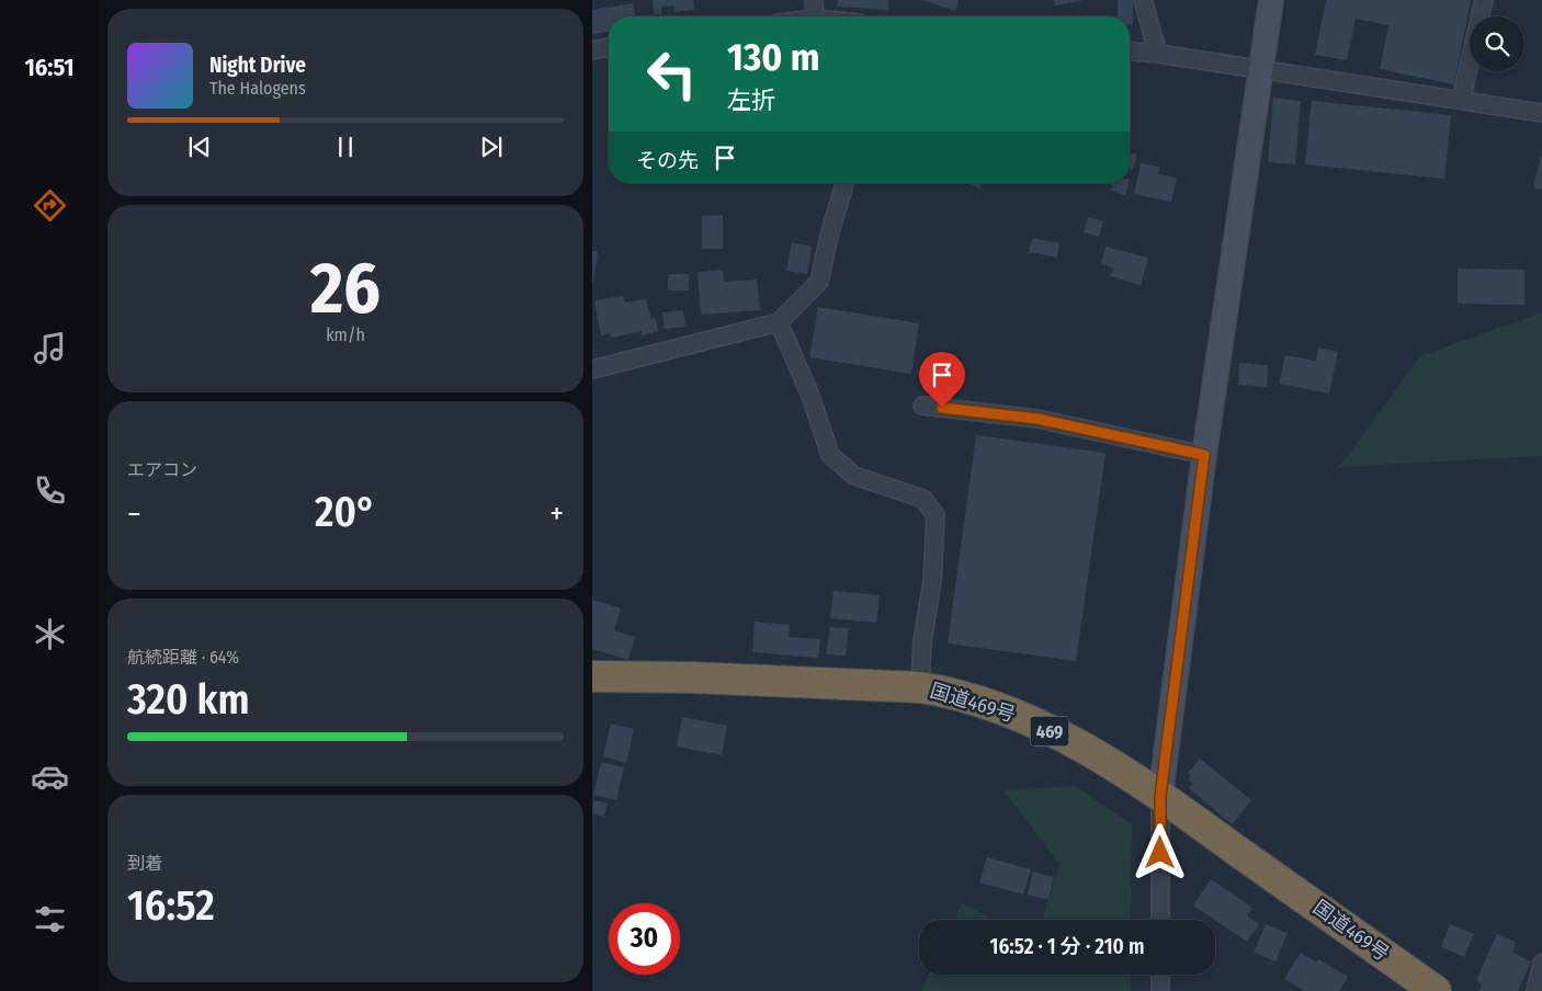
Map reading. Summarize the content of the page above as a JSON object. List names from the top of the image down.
{
  "streets": {
    "highway": ["国道469号", "469"]
  },
  "page": {
    "tabs": "16:51",
    "turn": ["130 m", "左折"],
    "song": ["Night Drive", "The Halogens"],
    "then": "その先",
    "tile": [
      ["26", "km/h"],
      "エアコン",
      ["航続距離 · 64%", "320 km"],
      ["到着", "16:52"]
    ],
    "heat": ["−", "20°", "+"],
    "limit": "30",
    "trip": "16:52 · 1 分 · 210 m"
  }
}
